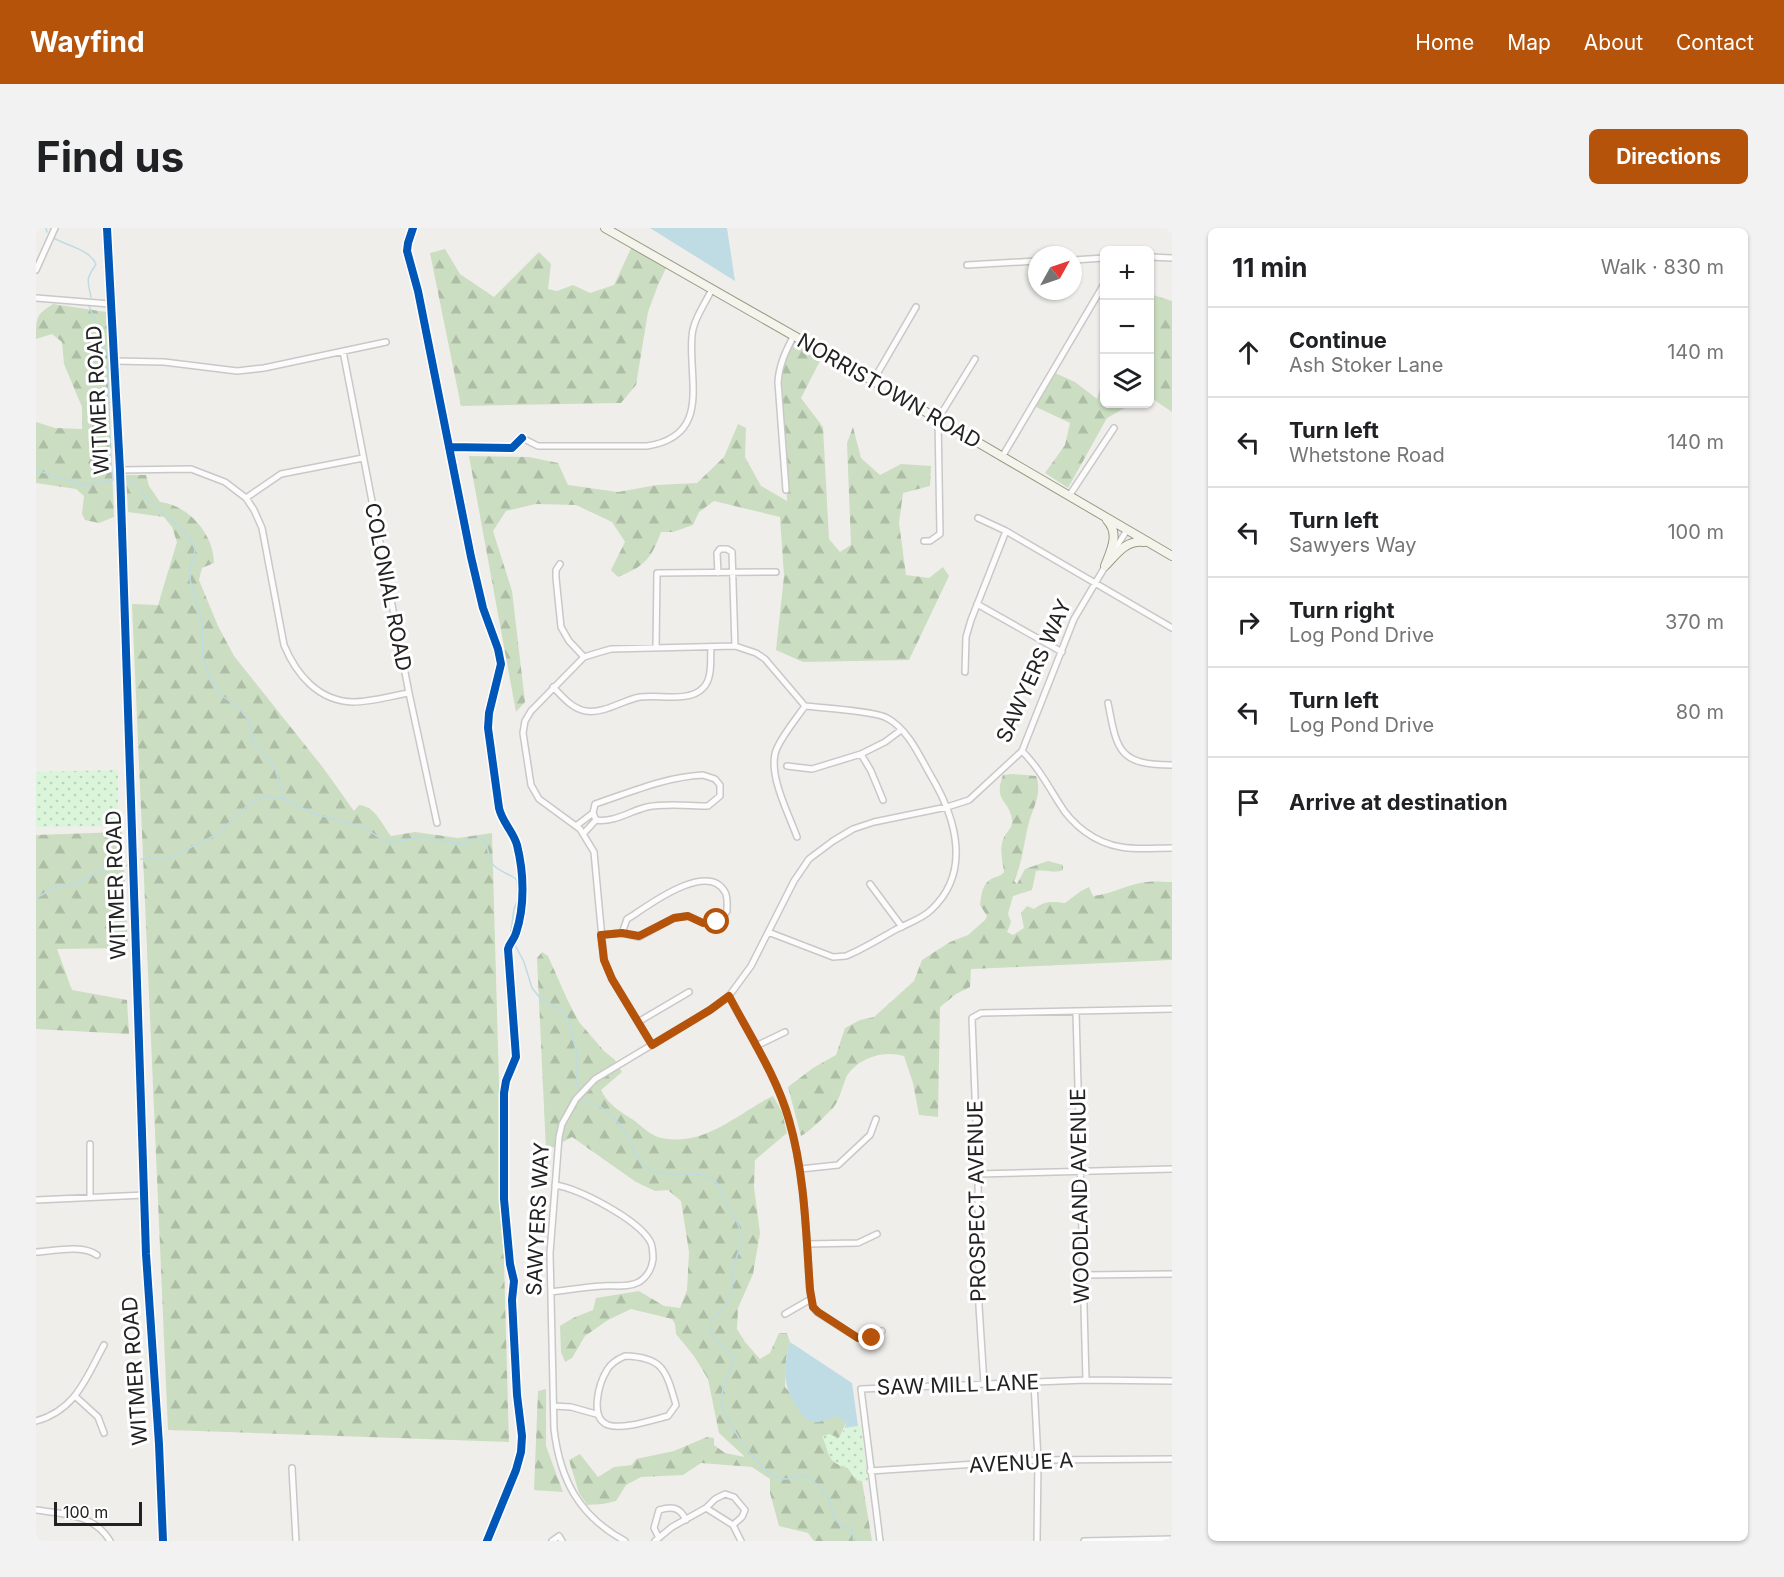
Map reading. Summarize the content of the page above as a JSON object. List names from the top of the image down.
{
  "streets": {
    "main road": ["NORRISTOWN ROAD"],
    "street": [
      "WITMER ROAD",
      "COLONIAL ROAD",
      "SAWYERS WAY",
      "WOODLAND AVENUE",
      "PROSPECT AVENUE",
      "SAW MILL LANE",
      "AVENUE A"
    ]
  },
  "crossings": [
    ["NORRISTOWN ROAD", "SAWYERS WAY"],
    ["WOODLAND AVENUE", "PROSPECT AVENUE"],
    ["WOODLAND AVENUE", "SAW MILL LANE"],
    ["PROSPECT AVENUE", "SAW MILL LANE"],
    ["SAW MILL LANE", "AVENUE A"]
  ],
  "scale_bar": "100 m",
  "north": "top right",
  "page": {
    "header": "Wayfind",
    "nav": [
      "Home",
      "Map",
      "About",
      "Contact"
    ],
    "buttons": "Directions",
    "title": "Find us",
    "heading": ["11 min", "Walk · 830 m"],
    "map_buttons": ["+", "−"],
    "list": [
      ["Continue", "Ash Stoker Lane", "140 m"],
      ["Turn left", "Whetstone Road", "140 m"],
      ["Turn left", "Sawyers Way", "100 m"],
      ["Turn right", "Log Pond Drive", "370 m"],
      ["Turn left", "Log Pond Drive", "80 m"],
      "Arrive at destination"
    ],
    "scale": "100 m"
  }
}
